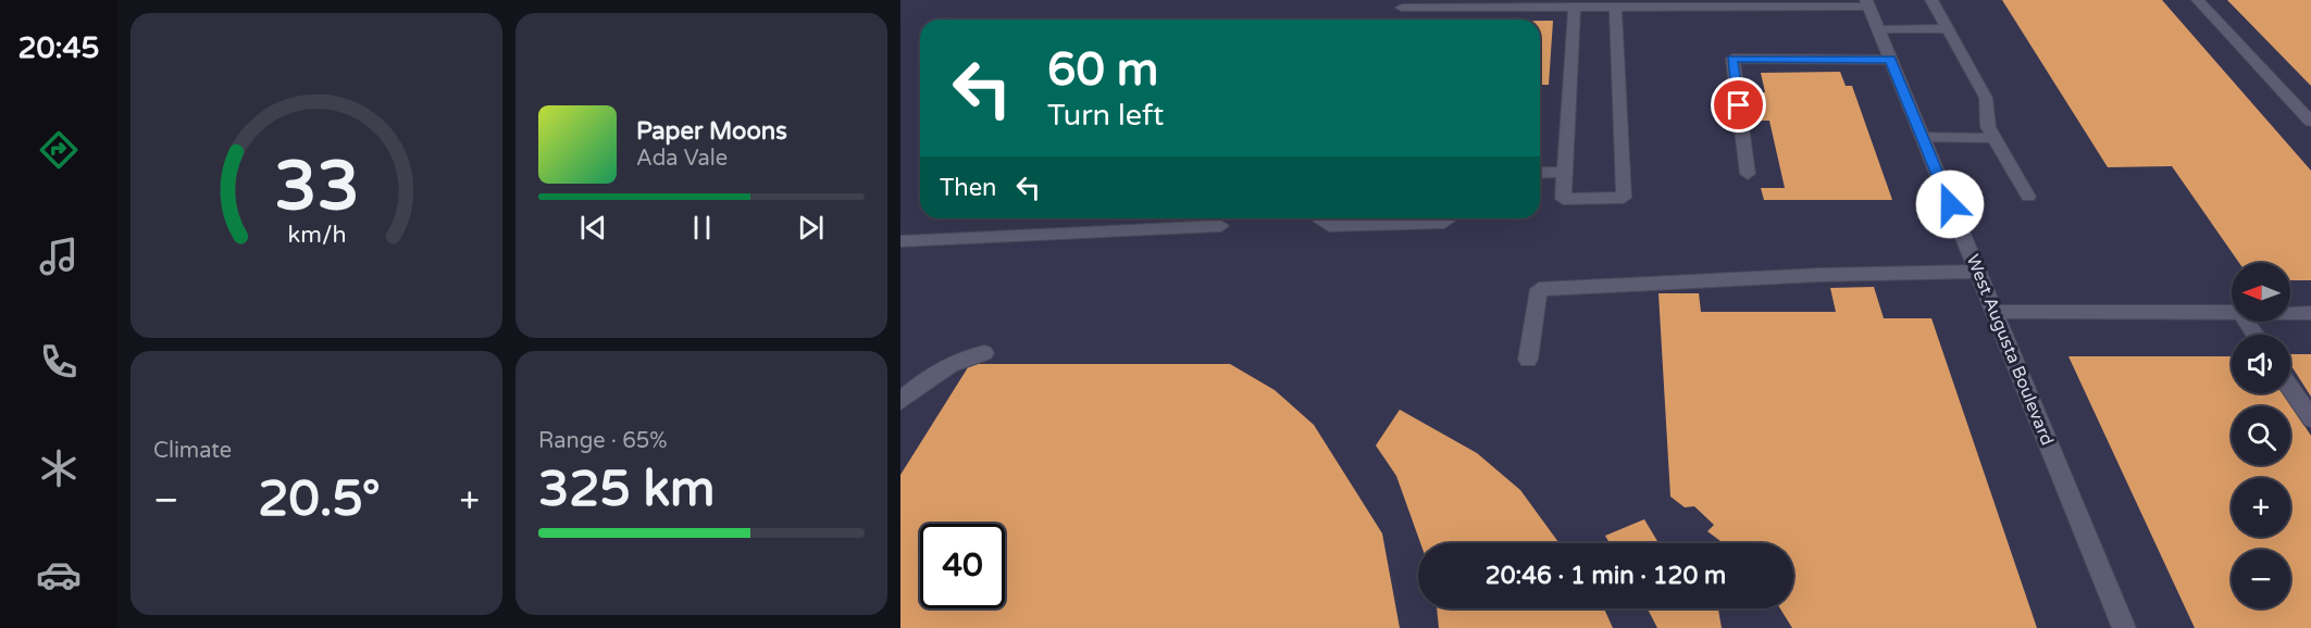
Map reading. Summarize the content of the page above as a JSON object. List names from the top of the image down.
{
  "streets": {
    "street": ["West Augusta Boulevard"]
  },
  "north": "left",
  "page": {
    "tabs": "20:45",
    "turn": ["60 m", "Turn left"],
    "song": ["Paper Moons", "Ada Vale"],
    "then": "Then",
    "map_buttons": ["+", "−"],
    "tile": [
      "Climate",
      ["Range · 65%", "325 km"]
    ],
    "heat": ["−", "20.5°", "+"],
    "limit": "40",
    "trip": "20:46 · 1 min · 120 m",
    "gauge": ["33", "km/h"]
  }
}
